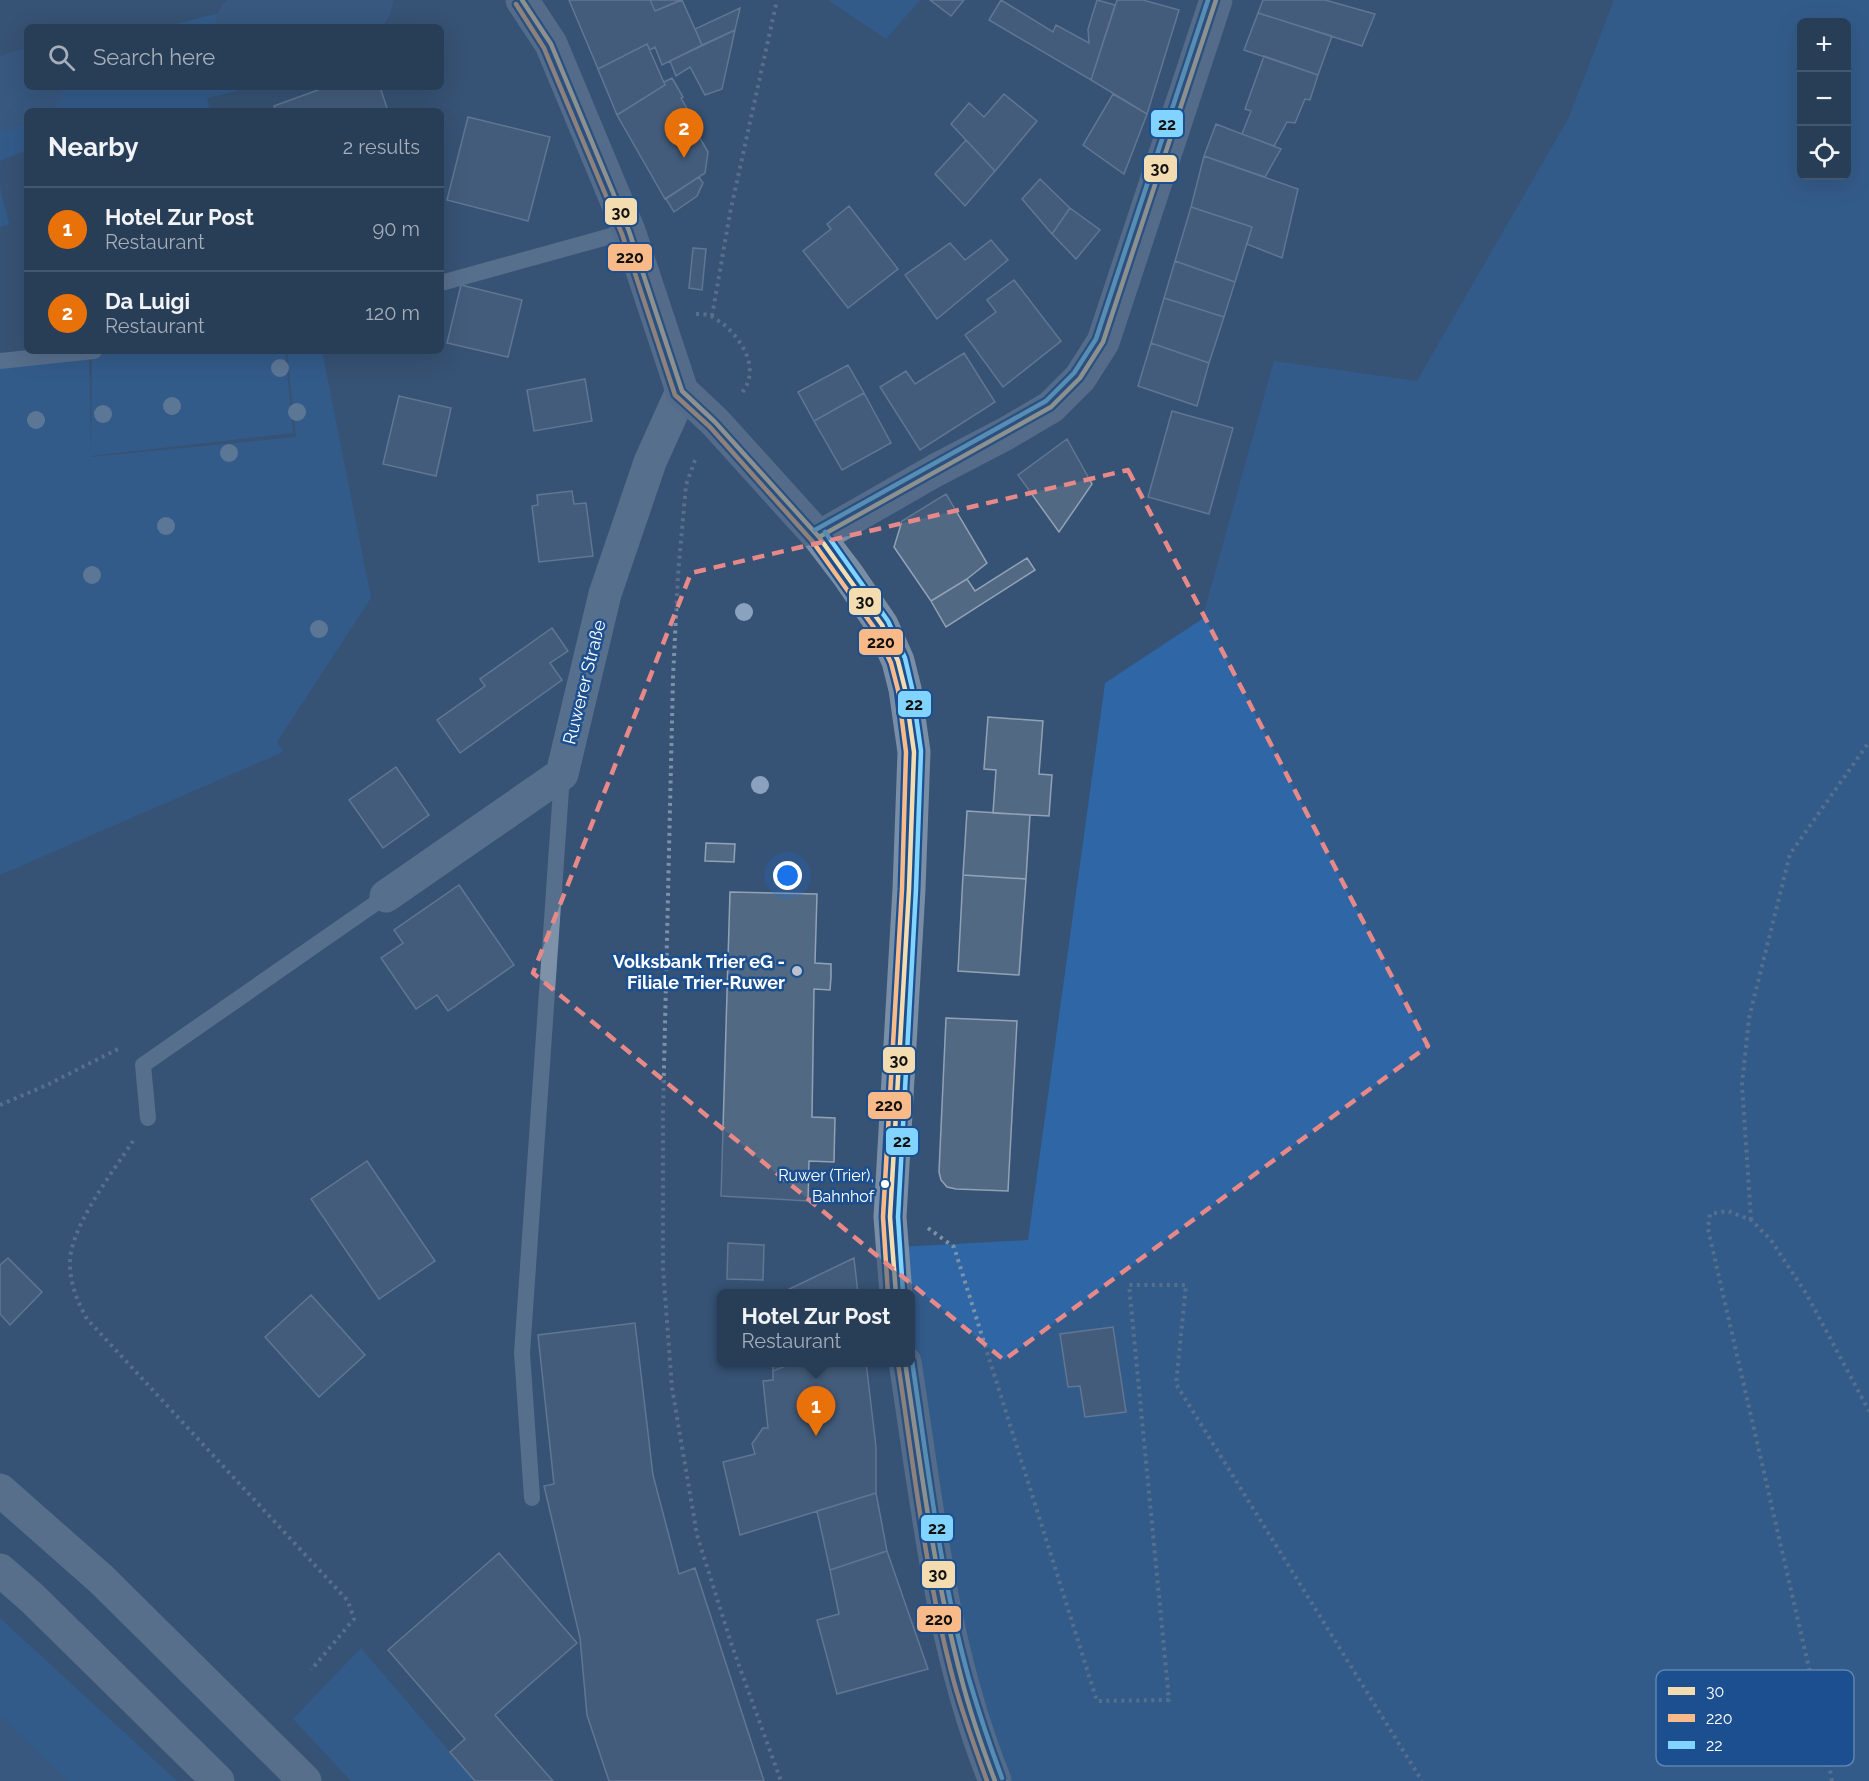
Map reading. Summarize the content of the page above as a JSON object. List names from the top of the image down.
{
  "streets": {
    "street": ["Ruwerer Straße"]
  },
  "places": ["Volksbank Trier eG - Filiale Trier-Ruwer", "Ruwer (Trier), Bahnhof"],
  "lines": ["transit line 30", "transit line 22", "transit line 220"],
  "legend": ["30", "220", "22"],
  "page": {
    "map_buttons": ["+", "−"],
    "search": "Search here",
    "pins": ["2", "1"],
    "heading": ["Nearby", "2 results"],
    "list": [
      {
        "mark": "1",
        "name": "Hotel Zur Post",
        "note": "Restaurant",
        "value": "90 m"
      },
      {
        "mark": "2",
        "name": "Da Luigi",
        "note": "Restaurant",
        "value": "120 m"
      }
    ],
    "popup": ["Hotel Zur Post", "Restaurant"]
  }
}
